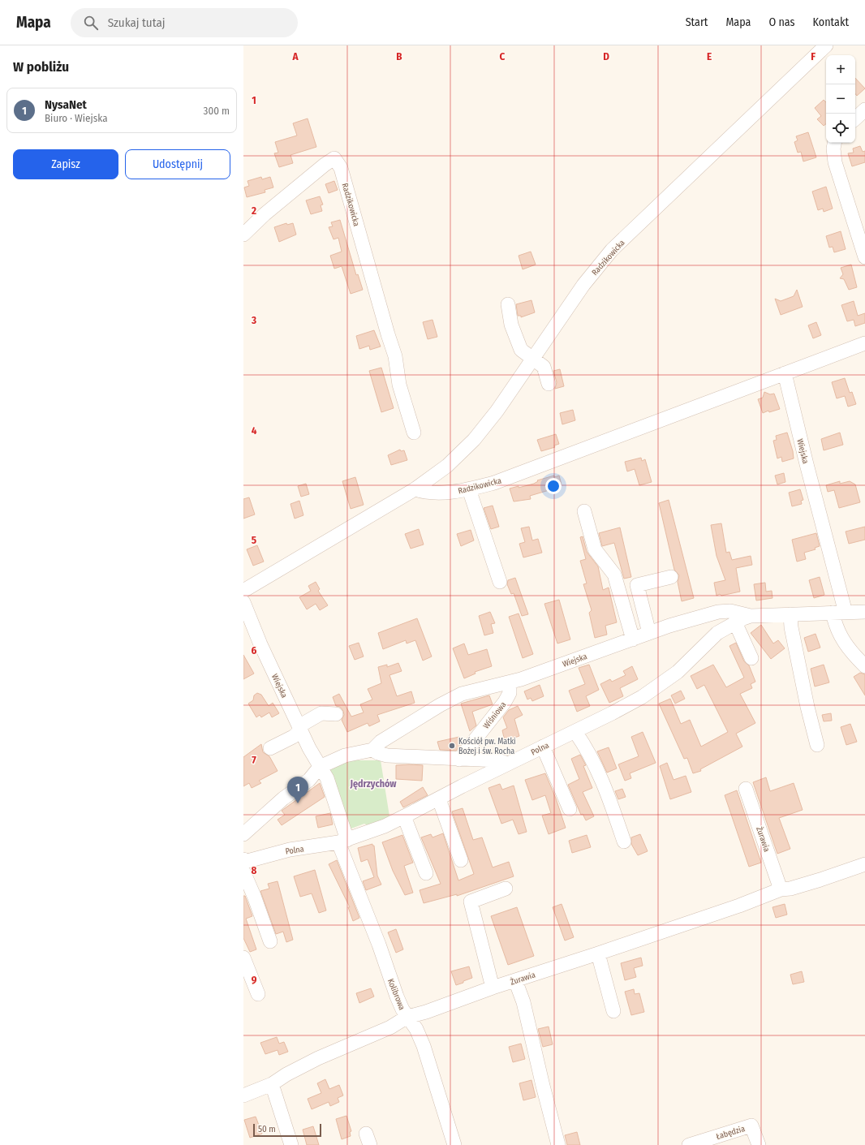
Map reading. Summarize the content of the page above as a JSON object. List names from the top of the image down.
{
  "streets": {
    "street": [
      "Radzikowicka",
      "Wiejska",
      "Wiśniowa",
      "Polna",
      "Żurawia",
      "Kolibrowa",
      "Łabędzia"
    ]
  },
  "crossings": [
    ["Radzikowicka", "Wiejska"],
    ["Wiejska", "Wiśniowa"],
    ["Wiejska", "Polna"],
    ["Polna", "Kolibrowa"],
    ["Żurawia", "Kolibrowa"]
  ],
  "districts": ["Jędrzychów"],
  "places": ["Kościół pw. Matki Bożej i św. Rocha"],
  "scale_bar": "50 m",
  "page": {
    "header": "Mapa",
    "search": "Szukaj tutaj",
    "nav": [
      "Start",
      "Mapa",
      "O nas",
      "Kontakt"
    ],
    "heading": "W pobliżu",
    "map_buttons": ["+", "−"],
    "list": [
      {
        "mark": "1",
        "name": "NysaNet",
        "note": "Biuro · Wiejska",
        "value": "300 m"
      }
    ],
    "buttons": ["Zapisz", "Udostępnij"],
    "pins": "1",
    "scale": "50 m"
  },
  "grid": {
    "columns": [
      "A",
      "B",
      "C",
      "D",
      "E",
      "F"
    ],
    "rows": [
      "1",
      "2",
      "3",
      "4",
      "5",
      "6",
      "7",
      "8",
      "9"
    ]
  }
}
